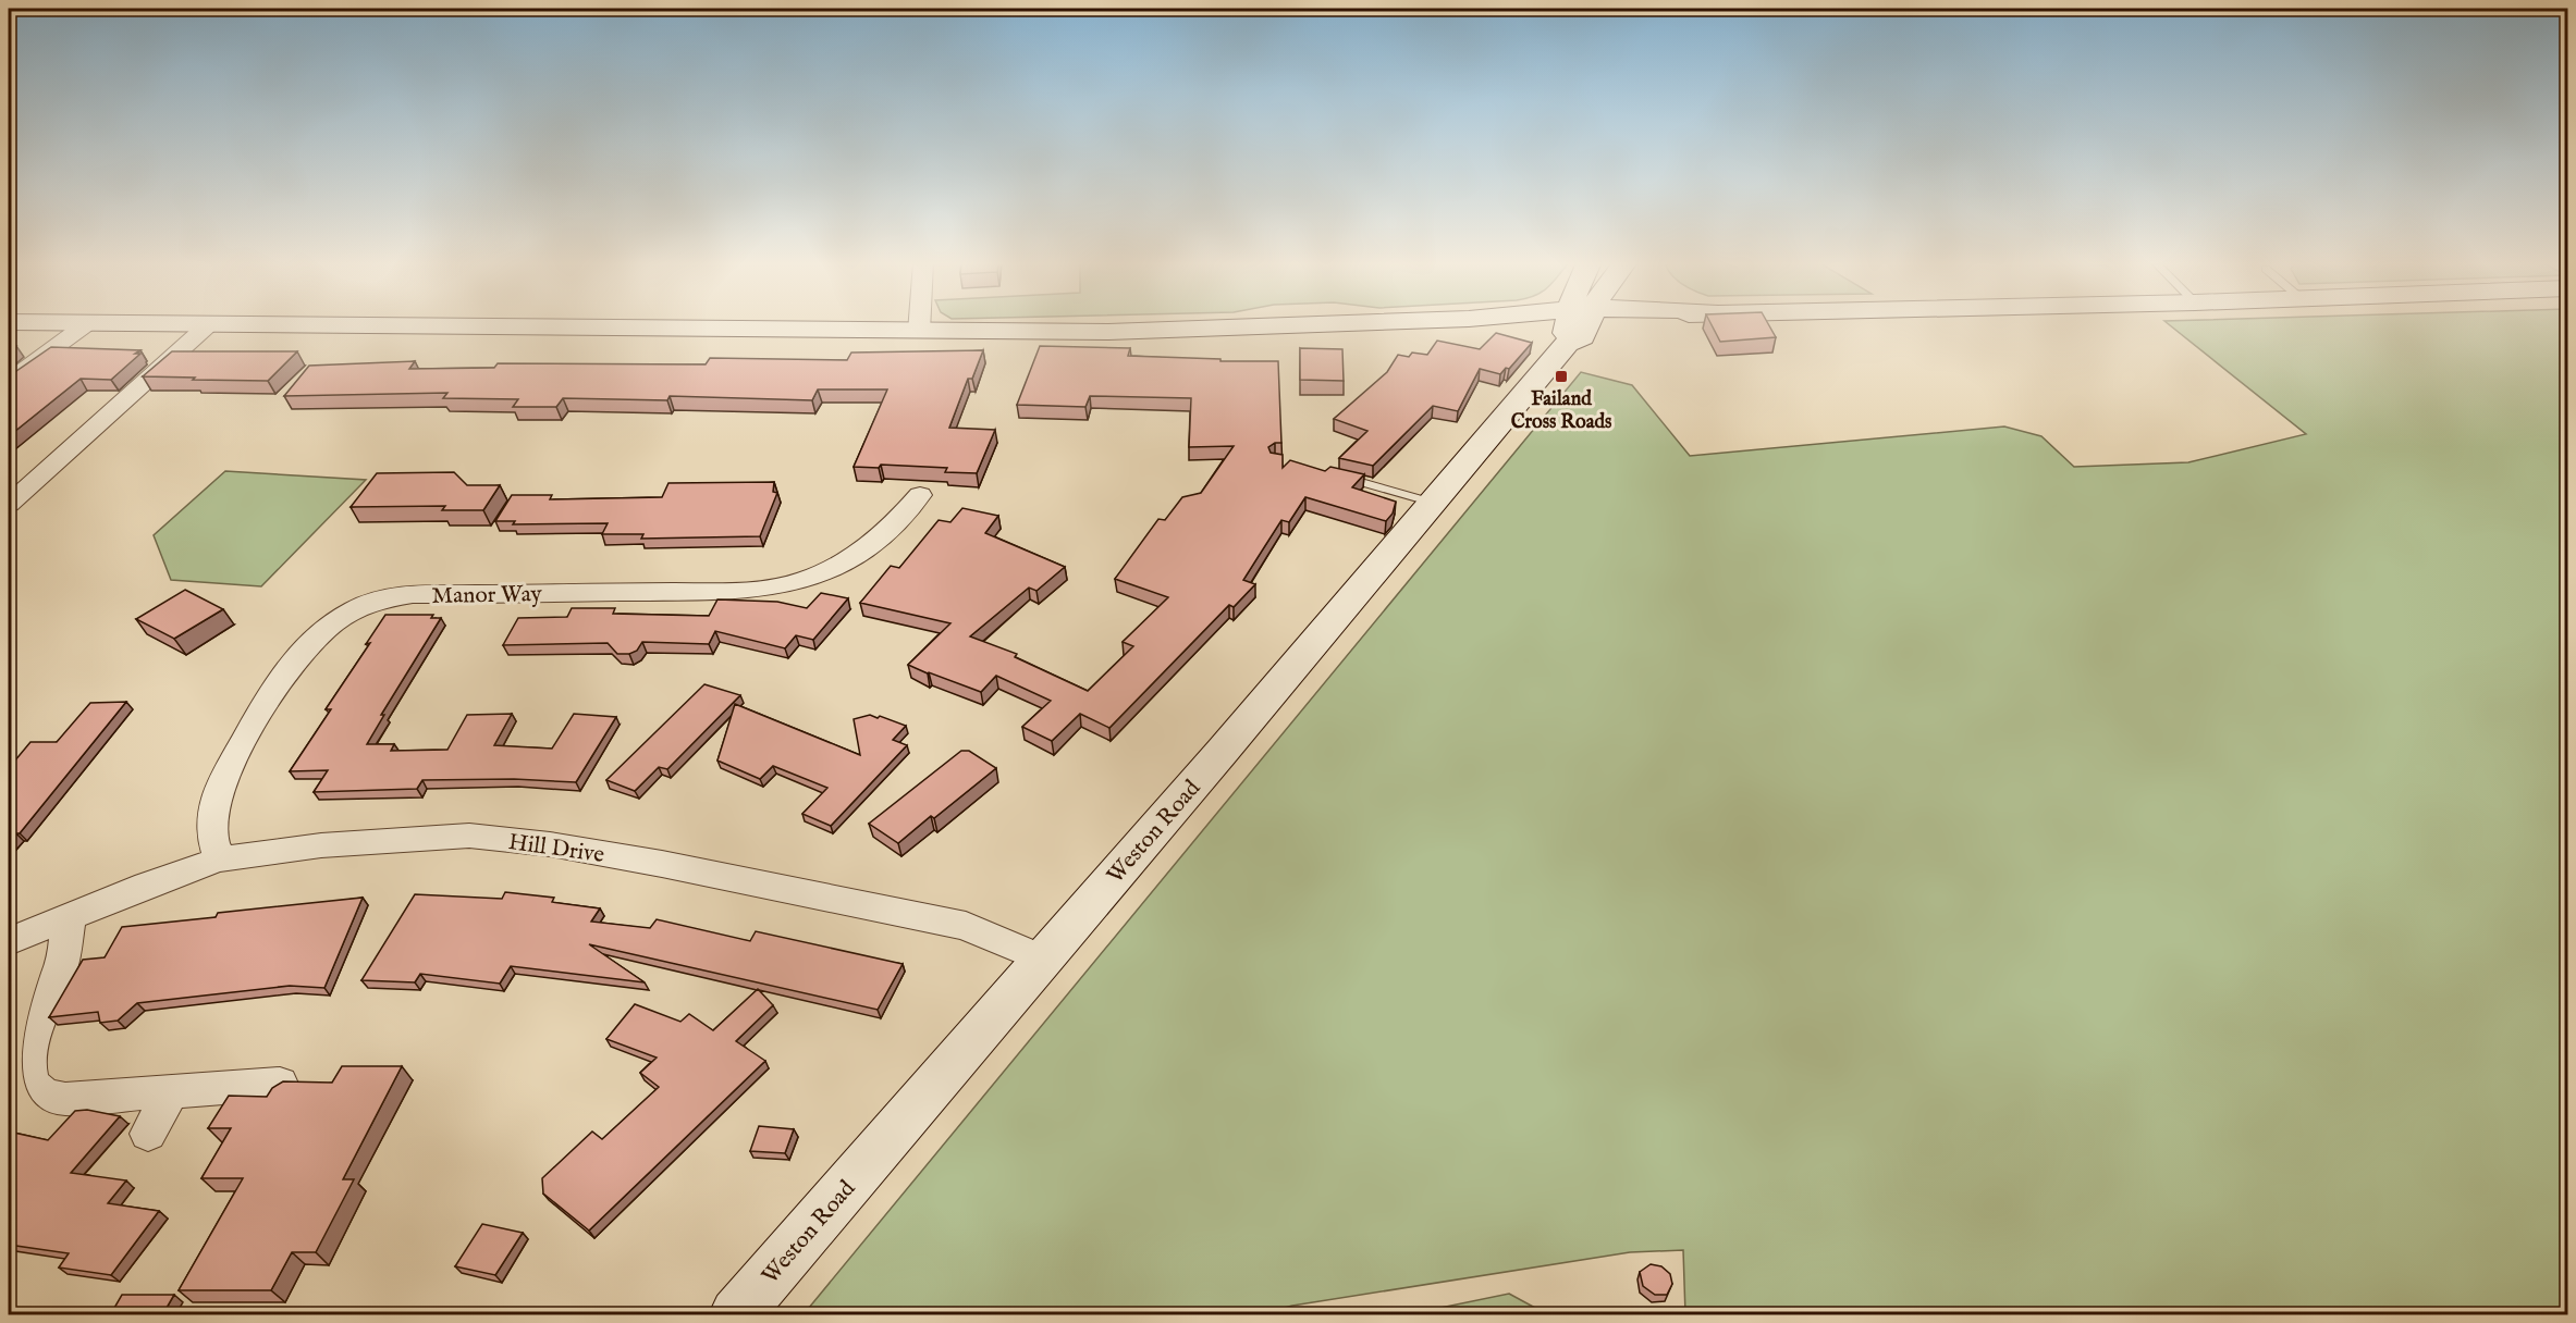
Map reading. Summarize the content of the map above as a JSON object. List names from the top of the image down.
{
  "streets": {
    "main road": ["Weston Road"],
    "street": ["Manor Way", "Hill Drive"]
  },
  "crossings": [
    ["Manor Way", "Hill Drive"],
    ["Weston Road", "Hill Drive"]
  ],
  "places": {
    "transit": ["Failand Cross Roads"]
  }
}
